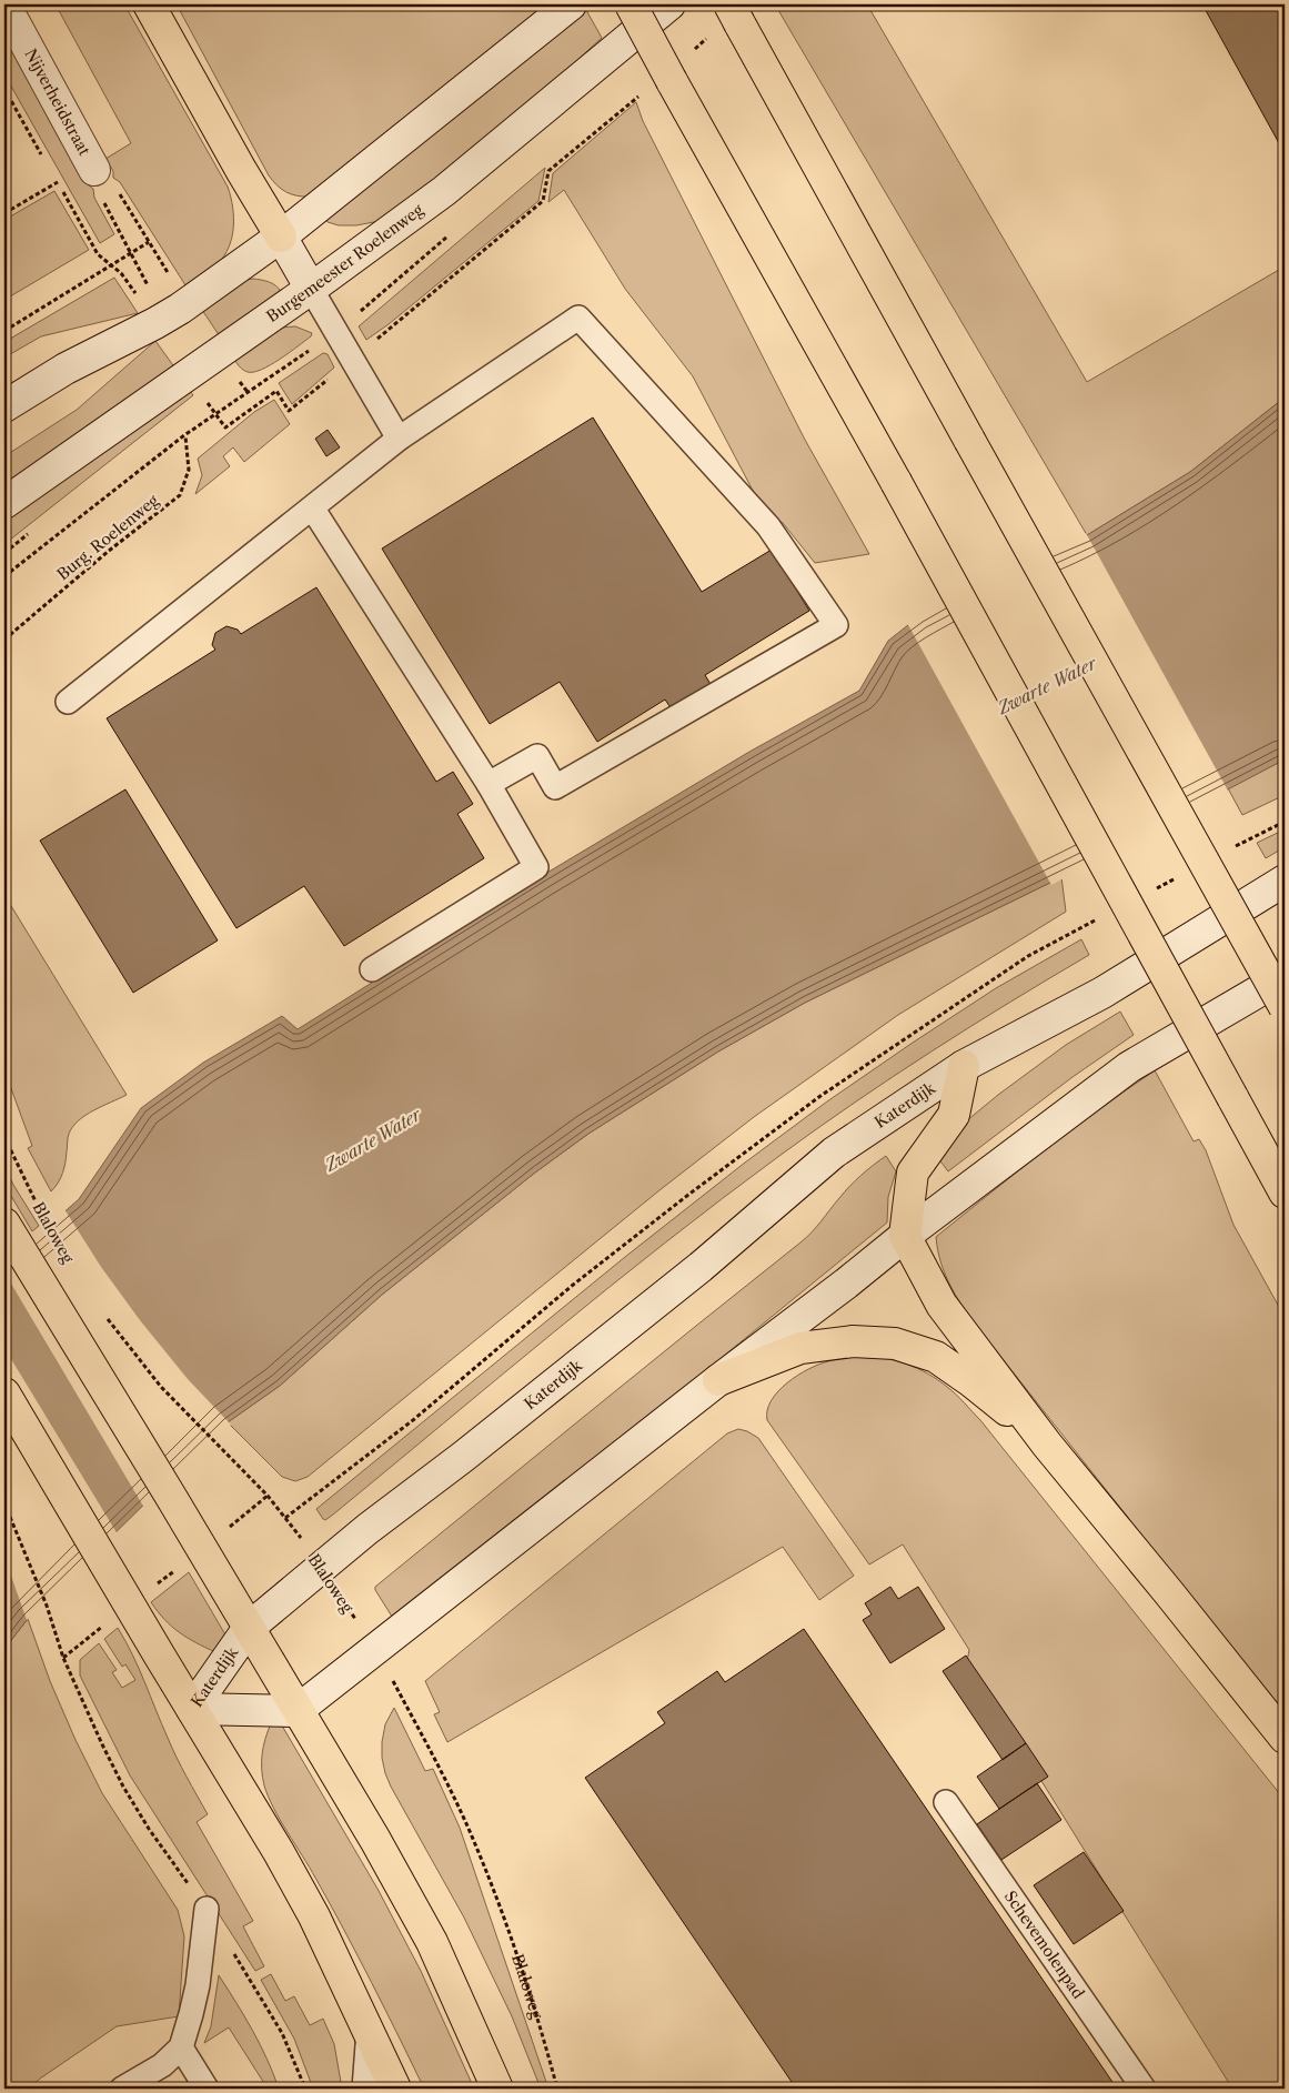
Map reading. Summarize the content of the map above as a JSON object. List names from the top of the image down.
{
  "streets": {
    "main road": ["Nijverheidstraat", "Burgemeester Roelenweg", "Katerdijk"],
    "lane": ["Schevemolenpad"],
    "path": ["Burg. Roelenweg", "Blaloweg"]
  },
  "crossings": [
    ["Katerdijk", "Blaloweg"]
  ],
  "water": ["Zwarte Water"]
}
